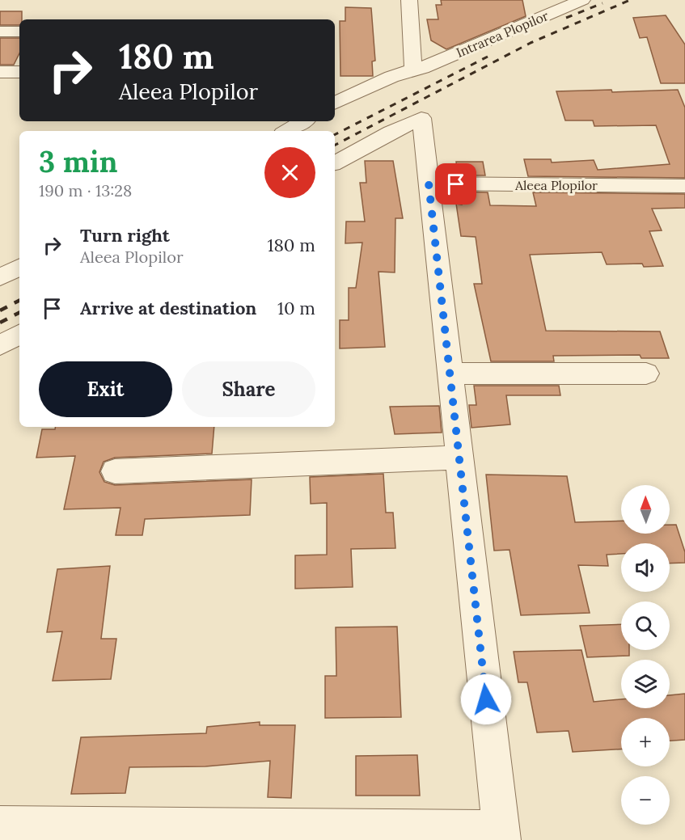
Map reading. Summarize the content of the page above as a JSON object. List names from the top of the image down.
{
  "streets": {
    "street": ["Intrarea Plopilor", "Aleea Plopilor"]
  },
  "north": "top",
  "page": {
    "turn": ["180 m", "Aleea Plopilor"],
    "heading": ["3 min", "190 m · 13:28"],
    "list": [
      {
        "name": "Turn right",
        "note": "Aleea Plopilor",
        "value": "180 m"
      },
      {
        "name": "Arrive at destination",
        "value": "10 m"
      }
    ],
    "buttons": ["Exit", "Share"],
    "map_buttons": ["+", "−"]
  }
}
